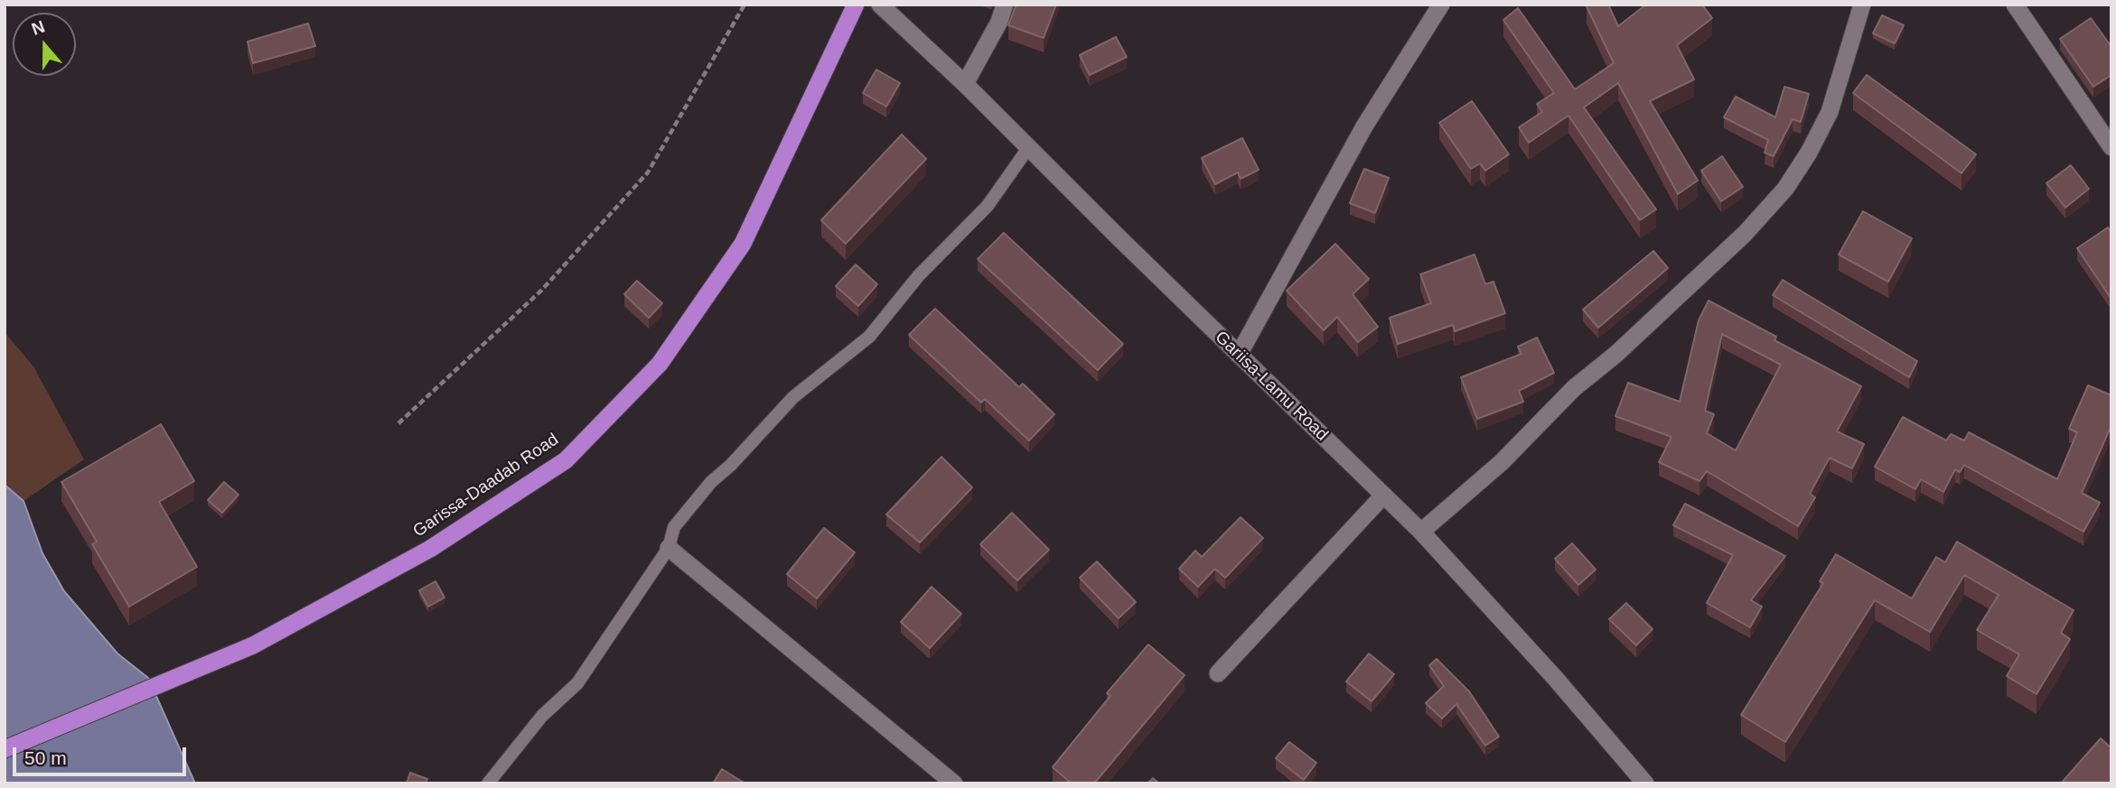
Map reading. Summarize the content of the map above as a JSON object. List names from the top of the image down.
{
  "streets": {
    "highway": ["Garissa-Daadab Road"],
    "street": ["Gariisa-Lamu Road"]
  },
  "scale_bar": "50 m",
  "north": "top"
}
